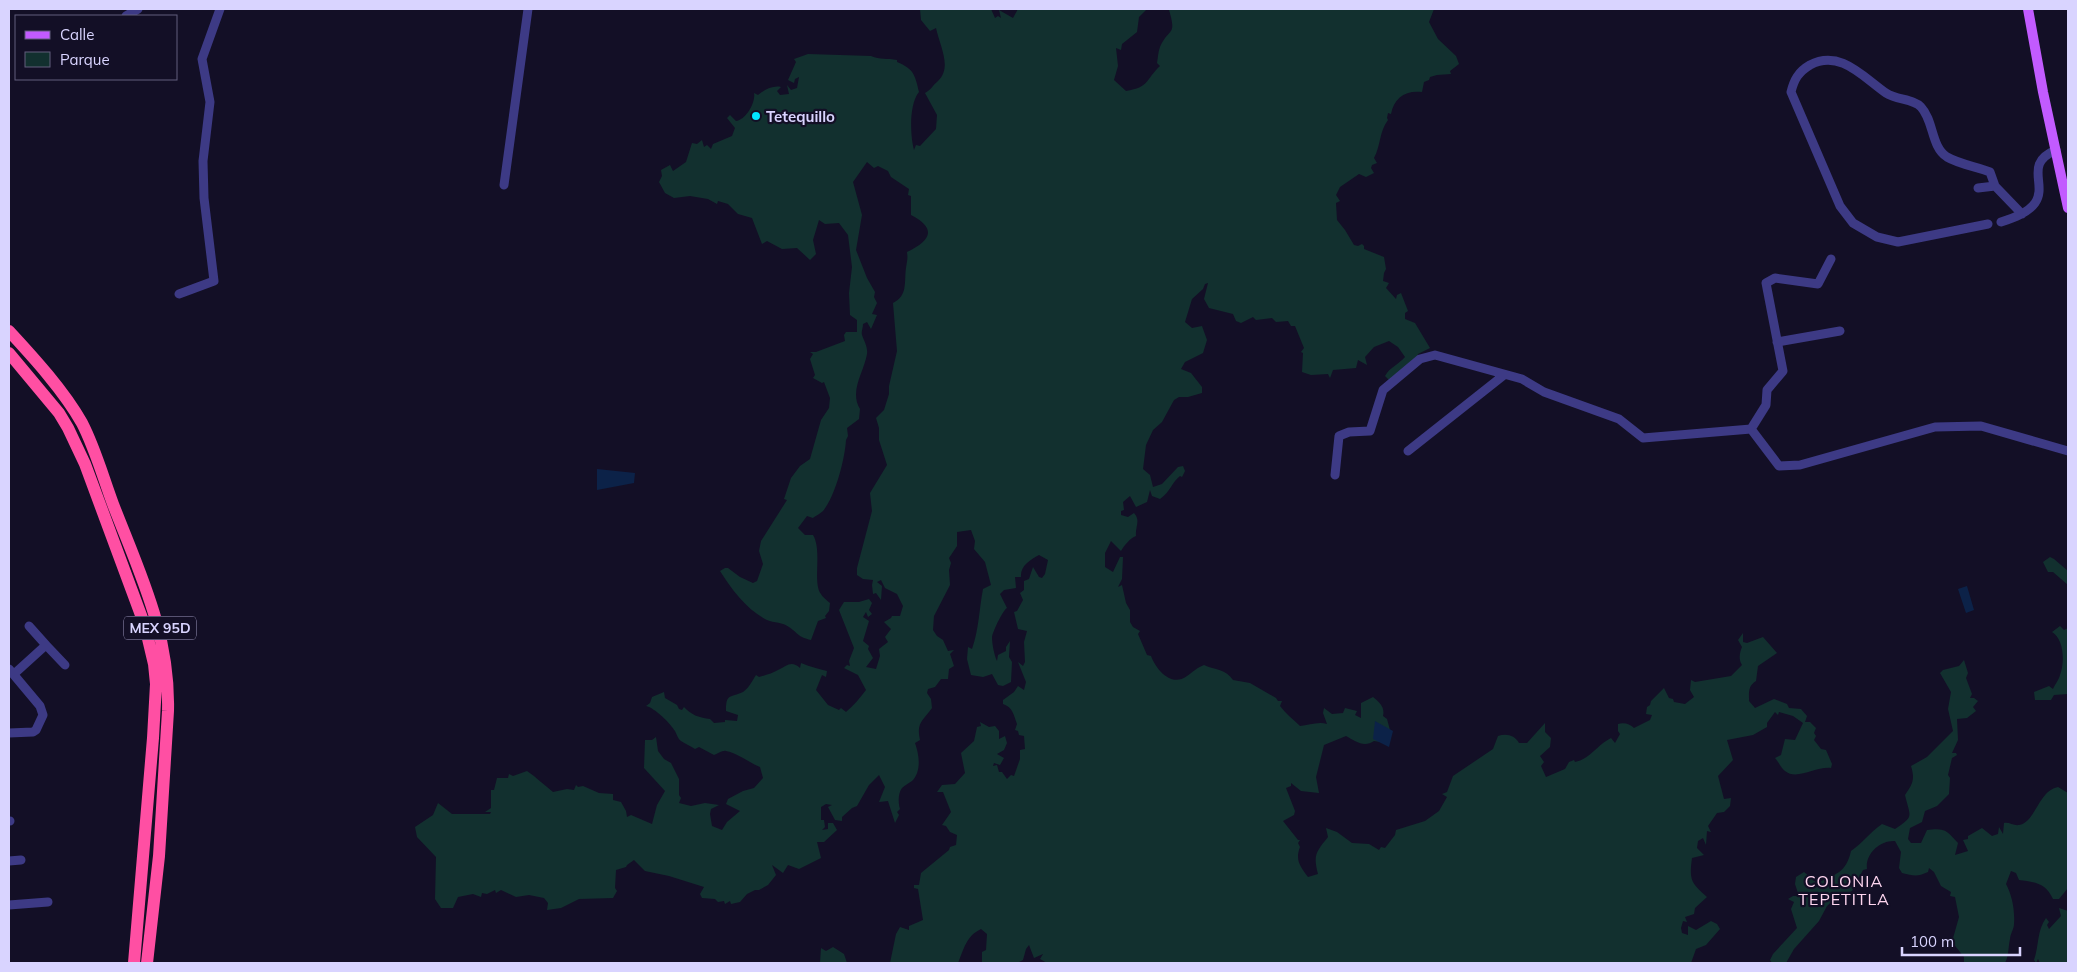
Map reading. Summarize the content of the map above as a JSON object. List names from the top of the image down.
{
  "streets": {
    "highway": ["MEX 95D"]
  },
  "districts": ["COLONIA TEPETITLA"],
  "places": ["Tetequillo"],
  "legend": ["Calle", "Parque"],
  "scale_bar": "100 m"
}
